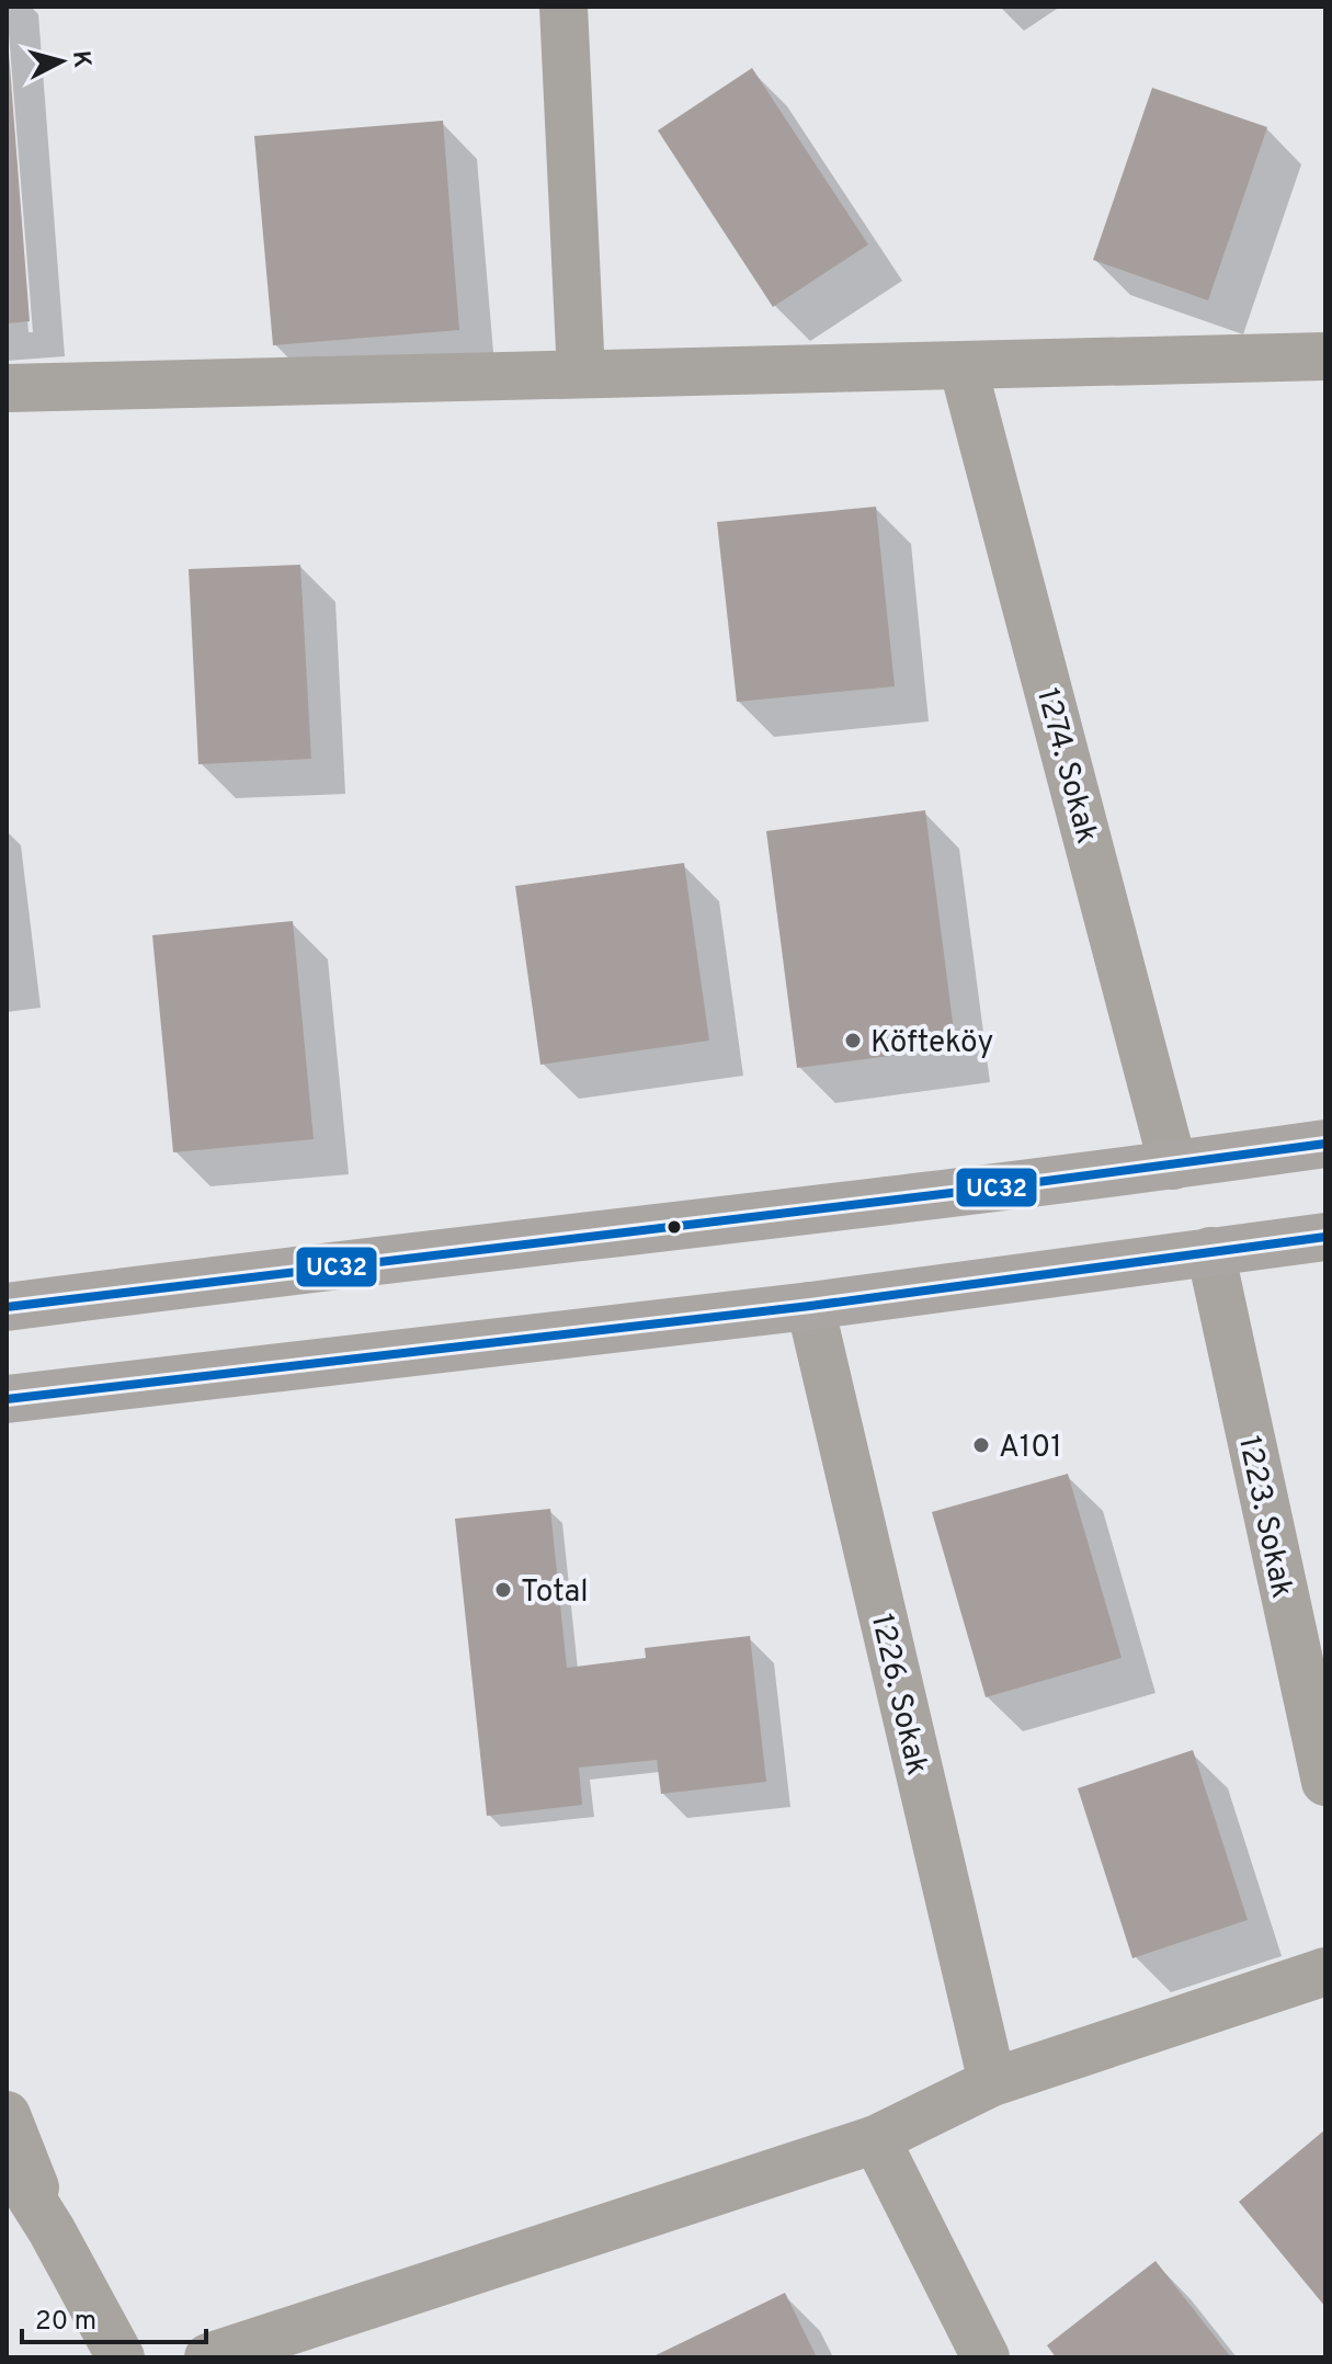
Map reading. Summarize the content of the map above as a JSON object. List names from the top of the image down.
{
  "streets": {
    "street": ["1274. Sokak", "1223. Sokak", "1226. Sokak"]
  },
  "places": ["Köfteköy", "A101", "Total"],
  "lines": ["transit line UC32"],
  "scale_bar": "20 m",
  "north": "right"
}
